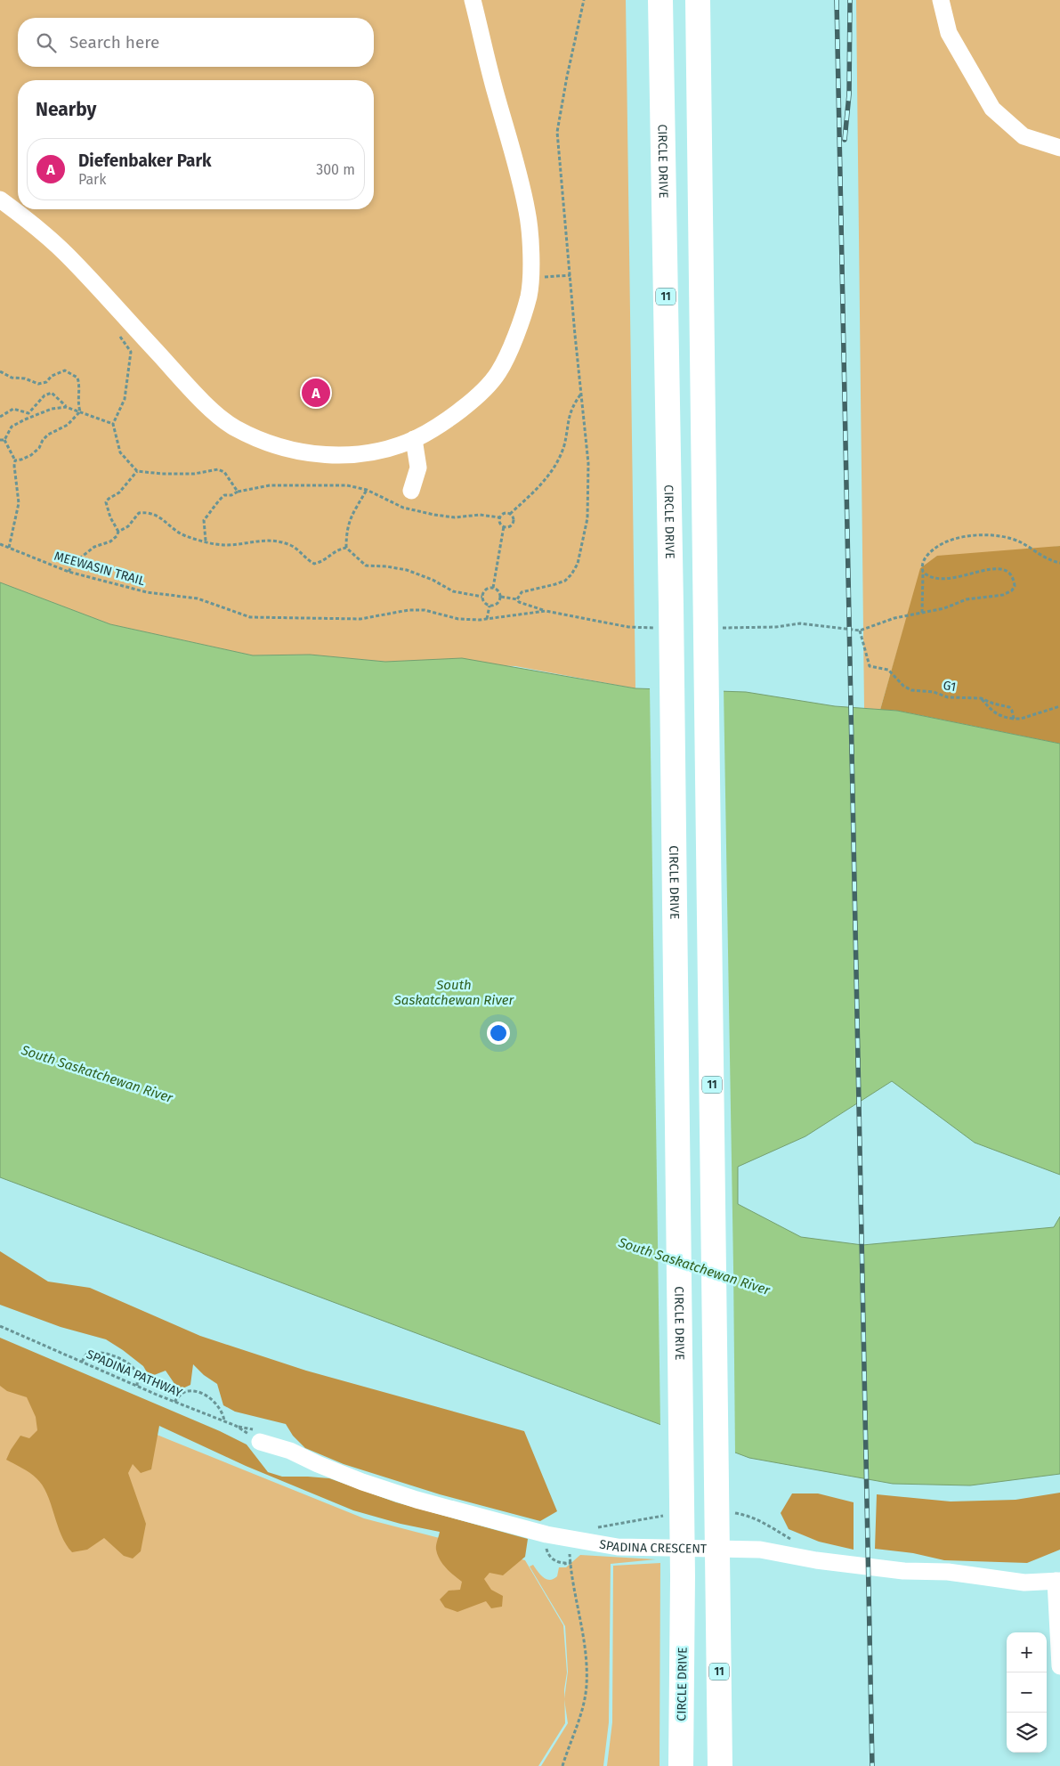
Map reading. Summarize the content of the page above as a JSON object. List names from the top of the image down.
{
  "streets": {
    "highway": ["CIRCLE DRIVE", "11"],
    "street": ["SPADINA CRESCENT"],
    "path": ["MEEWASIN TRAIL", "G1", "SPADINA PATHWAY"]
  },
  "crossings": [
    ["SPADINA PATHWAY", "SPADINA CRESCENT"]
  ],
  "water": ["South Saskatchewan River"],
  "page": {
    "search": "Search here",
    "heading": "Nearby",
    "list": [
      {
        "mark": "A",
        "name": "Diefenbaker Park",
        "note": "Park",
        "value": "300 m"
      }
    ],
    "pins": "A",
    "map_buttons": ["+", "−"]
  }
}
